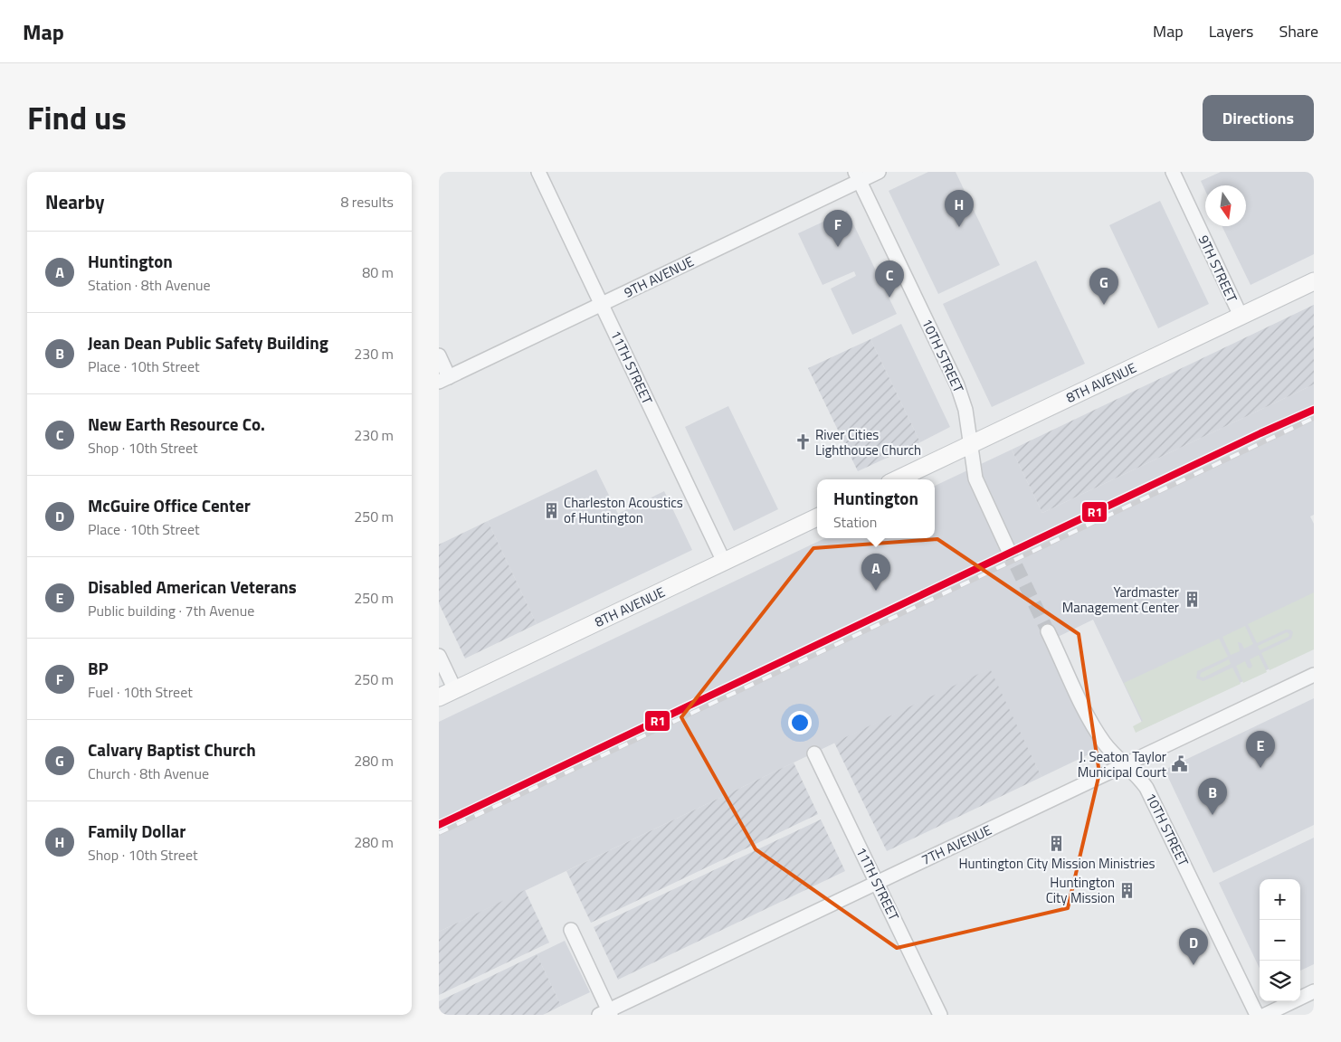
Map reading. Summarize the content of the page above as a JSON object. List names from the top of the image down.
{
  "streets": {
    "main road": ["8TH AVENUE"],
    "street": [
      "9TH STREET",
      "9TH AVENUE",
      "10TH STREET",
      "11TH STREET",
      "7TH AVENUE"
    ]
  },
  "crossings": [
    ["9TH STREET", "8TH AVENUE"],
    ["9TH AVENUE", "10TH STREET"],
    ["9TH AVENUE", "11TH STREET"],
    ["10TH STREET", "8TH AVENUE"],
    ["10TH STREET", "7TH AVENUE"],
    ["11TH STREET", "8TH AVENUE"],
    ["11TH STREET", "7TH AVENUE"]
  ],
  "places": {
    "church": ["River Cities Lighthouse Church"],
    "building": [
      "Charleston Acoustics of Huntington",
      "Yardmaster Management Center",
      "Huntington City Mission Ministries",
      "Huntington City Mission"
    ],
    "public building": ["J. Seaton Taylor Municipal Court"]
  },
  "lines": ["transit line R1"],
  "north": "bottom",
  "page": {
    "header": "Map",
    "nav": ["Map", "Layers", "Share"],
    "title": "Find us",
    "buttons": "Directions",
    "heading": ["Nearby", "8 results"],
    "pins": [
      "H",
      "F",
      "C",
      "G",
      "A",
      "E",
      "B",
      "D"
    ],
    "list": [
      {
        "mark": "A",
        "name": "Huntington",
        "note": "Station · 8th Avenue",
        "value": "80 m"
      },
      {
        "mark": "B",
        "name": "Jean Dean Public Safety Building",
        "note": "Place · 10th Street",
        "value": "230 m"
      },
      {
        "mark": "C",
        "name": "New Earth Resource Co.",
        "note": "Shop · 10th Street",
        "value": "230 m"
      },
      {
        "mark": "D",
        "name": "McGuire Office Center",
        "note": "Place · 10th Street",
        "value": "250 m"
      },
      {
        "mark": "E",
        "name": "Disabled American Veterans",
        "note": "Public building · 7th Avenue",
        "value": "250 m"
      },
      {
        "mark": "F",
        "name": "BP",
        "note": "Fuel · 10th Street",
        "value": "250 m"
      },
      {
        "mark": "G",
        "name": "Calvary Baptist Church",
        "note": "Church · 8th Avenue",
        "value": "280 m"
      },
      {
        "mark": "H",
        "name": "Family Dollar",
        "note": "Shop · 10th Street",
        "value": "280 m"
      }
    ],
    "popup": ["Huntington", "Station"],
    "map_buttons": ["+", "−"]
  }
}
